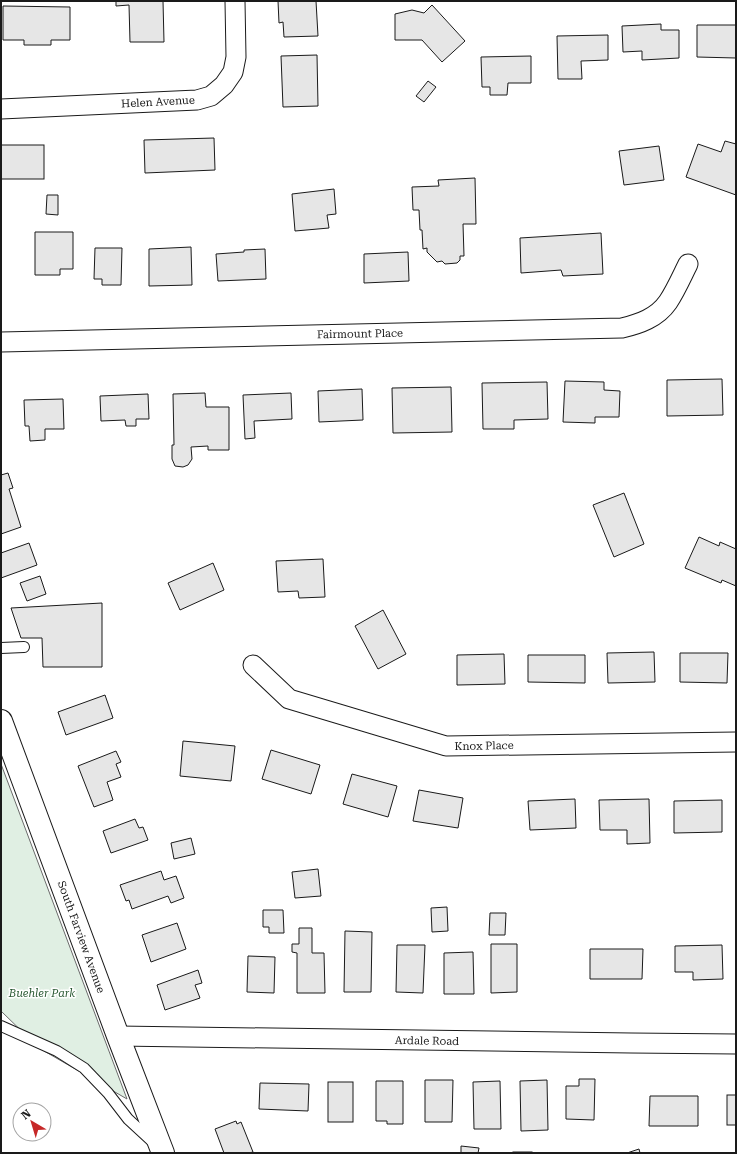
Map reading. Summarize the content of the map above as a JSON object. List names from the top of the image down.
{
  "streets": {
    "street": [
      "Helen Avenue",
      "Fairmount Place",
      "Knox Place",
      "South Farview Avenue",
      "Ardale Road"
    ]
  },
  "crossings": [
    ["South Farview Avenue", "Ardale Road"]
  ],
  "parks": ["Buehler Park"],
  "north": "top left"
}
